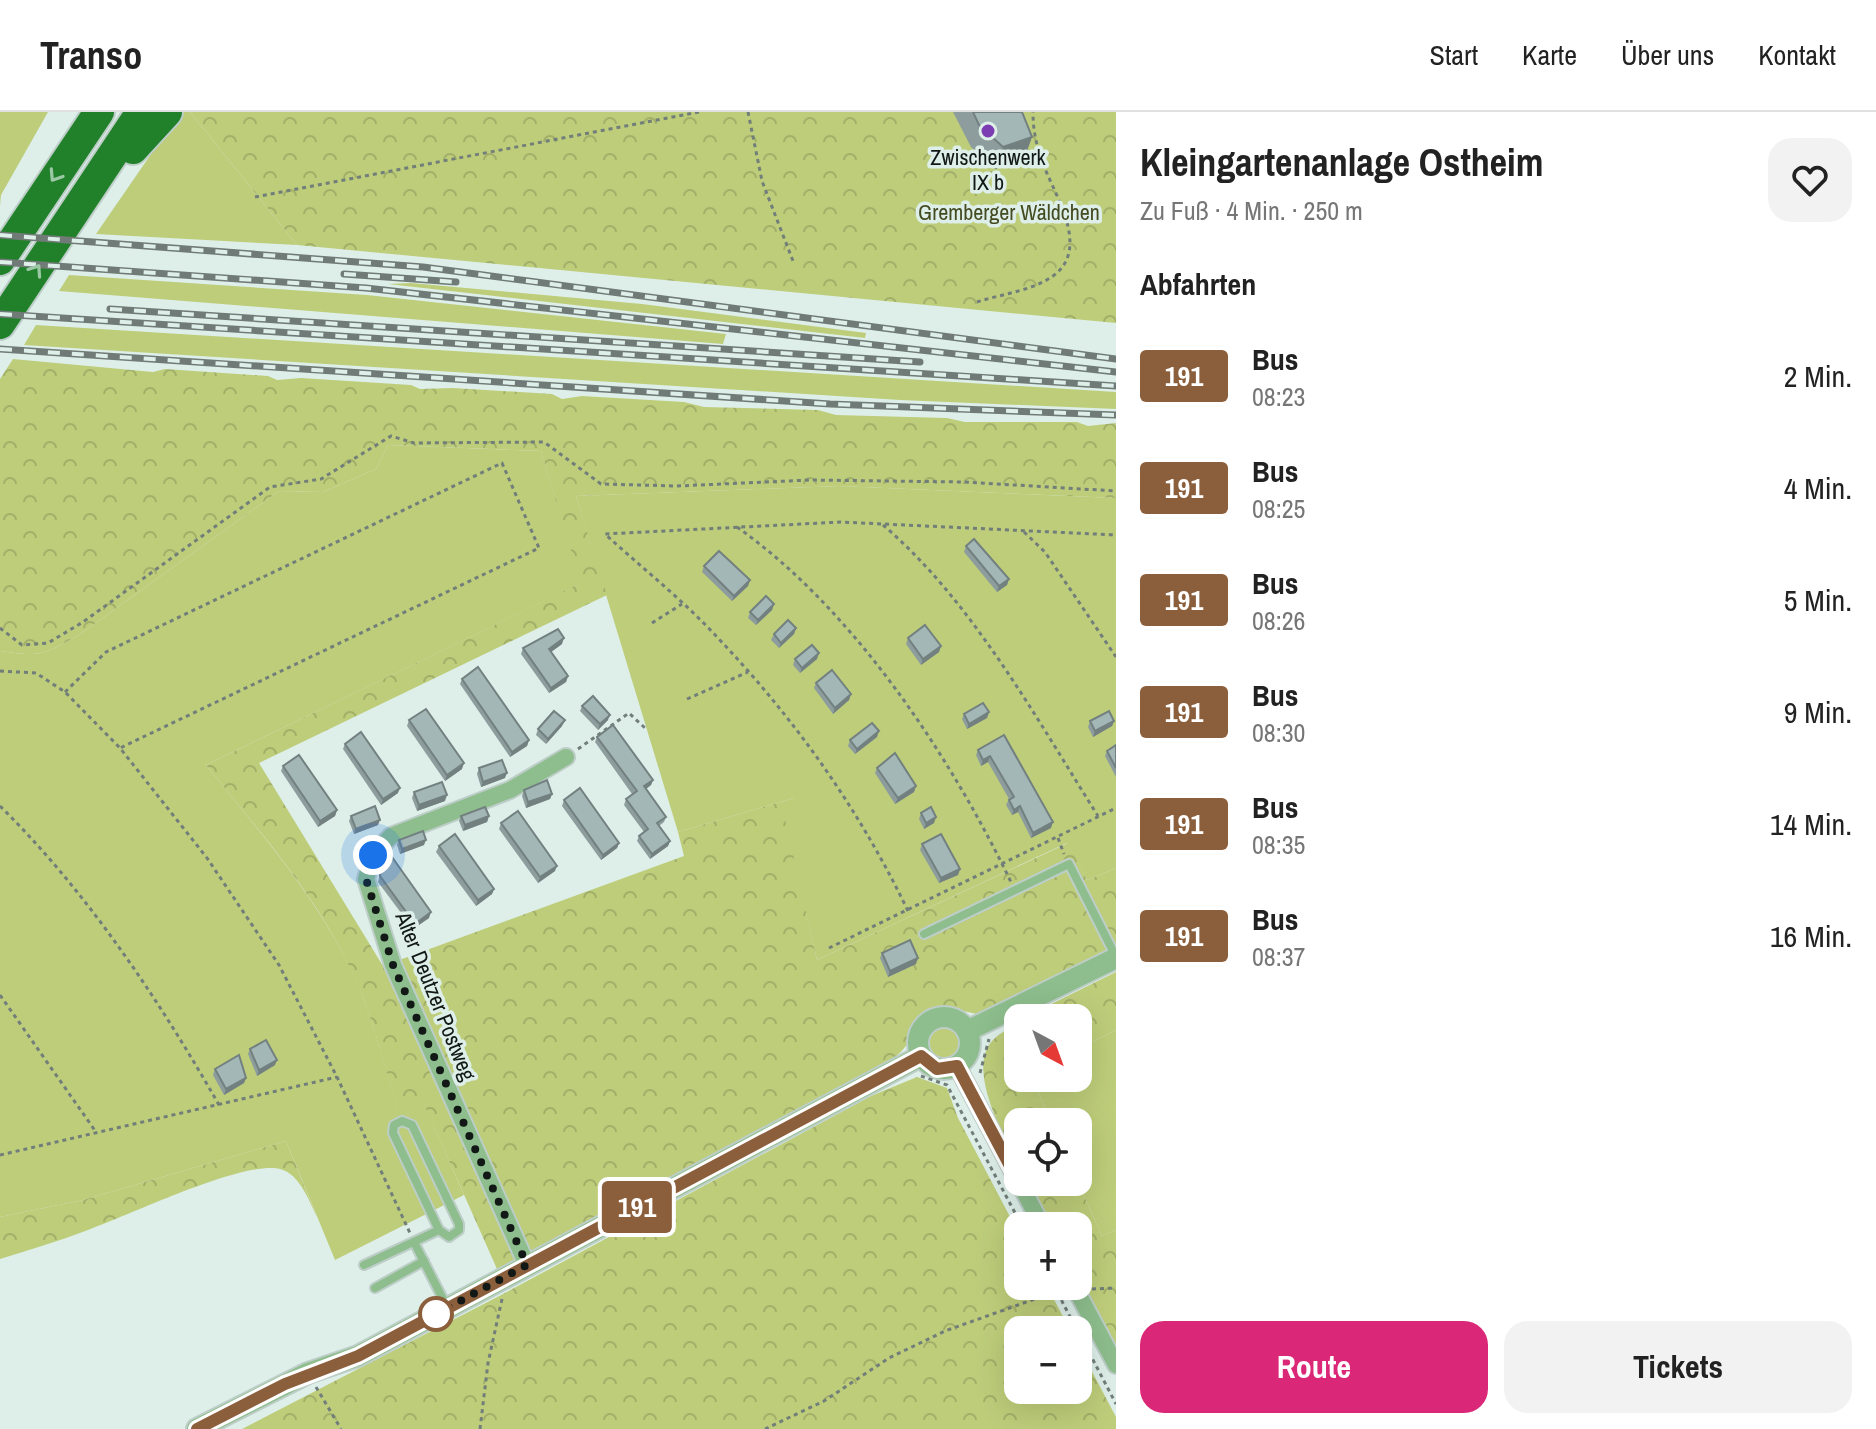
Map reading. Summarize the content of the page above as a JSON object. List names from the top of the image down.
{
  "streets": {
    "street": ["Alter Deutzer Postweg"]
  },
  "parks": ["Gremberger Wäldchen"],
  "places": ["Zwischenwerk IX b"],
  "lines": ["bus line 191"],
  "north": "bottom right",
  "page": {
    "header": "Transo",
    "nav": [
      "Start",
      "Karte",
      "Über uns",
      "Kontakt"
    ],
    "on_map": "191",
    "heading": [
      ["Kleingartenanlage Ostheim", "Zu Fuß · 4 Min. · 250 m"],
      "Abfahrten"
    ],
    "list": [
      {
        "mark": "191",
        "name": "Bus",
        "note": "08:23",
        "value": "2 Min."
      },
      {
        "mark": "191",
        "name": "Bus",
        "note": "08:25",
        "value": "4 Min."
      },
      {
        "mark": "191",
        "name": "Bus",
        "note": "08:26",
        "value": "5 Min."
      },
      {
        "mark": "191",
        "name": "Bus",
        "note": "08:30",
        "value": "9 Min."
      },
      {
        "mark": "191",
        "name": "Bus",
        "note": "08:35",
        "value": "14 Min."
      },
      {
        "mark": "191",
        "name": "Bus",
        "note": "08:37",
        "value": "16 Min."
      }
    ],
    "map_buttons": ["+", "−"],
    "buttons": ["Route", "Tickets"]
  }
}
